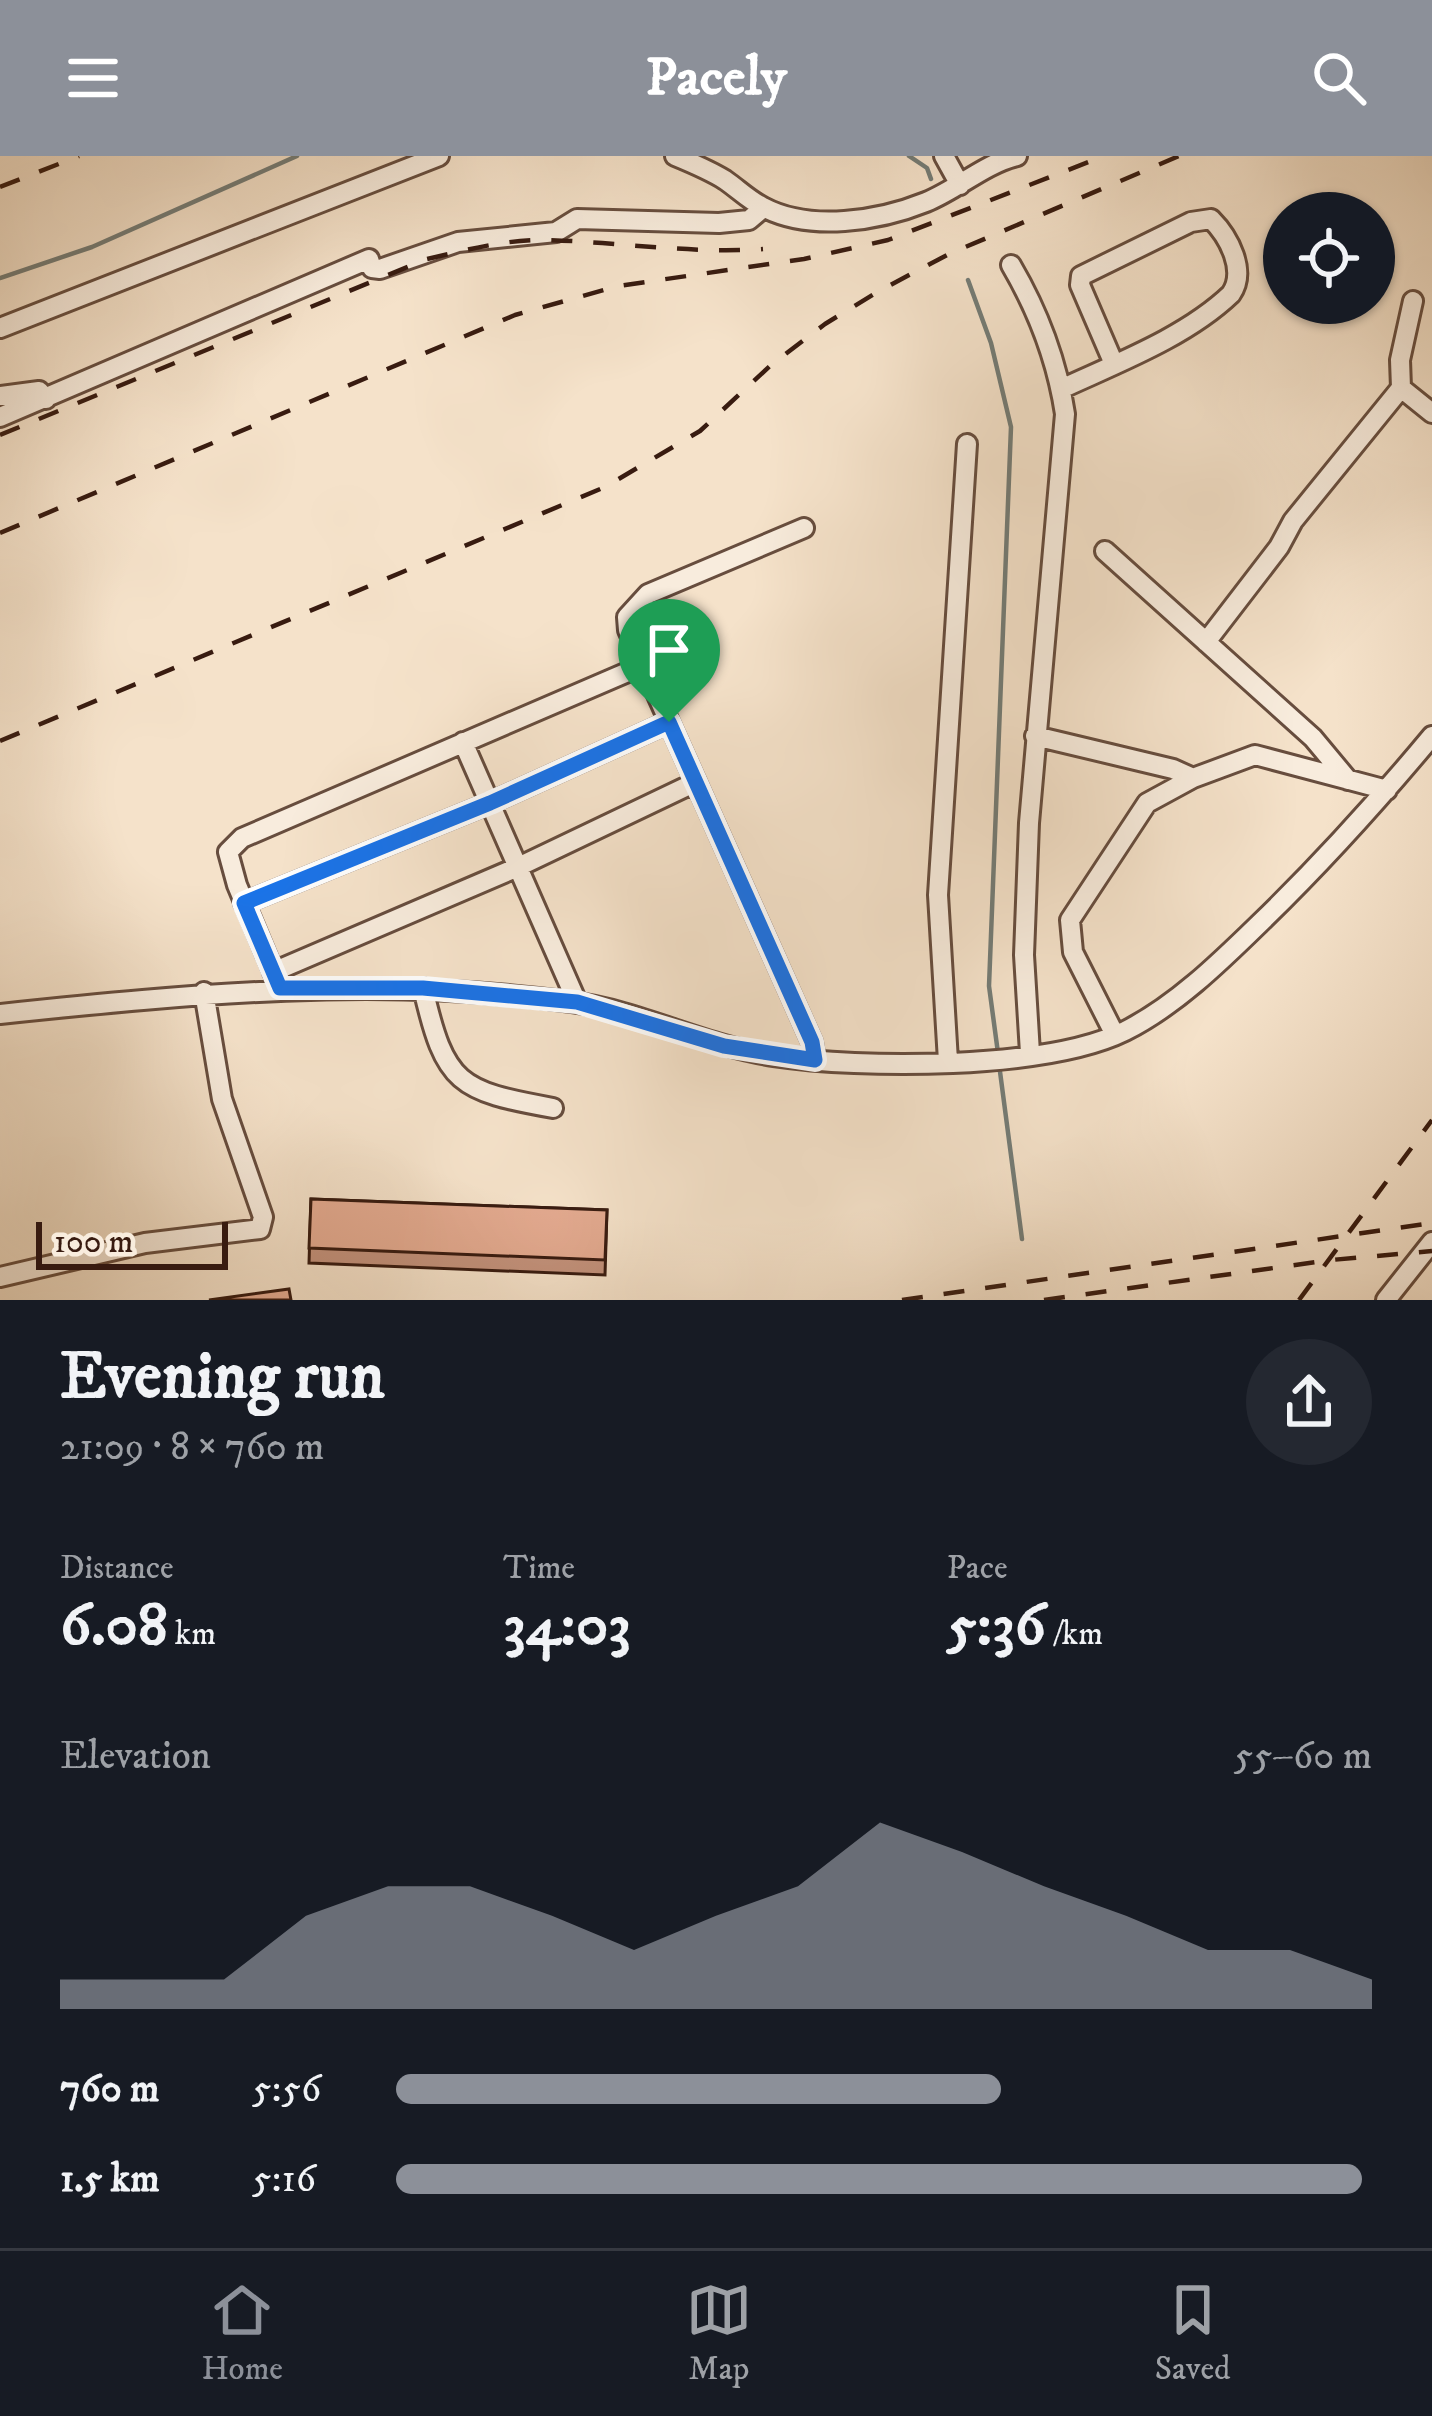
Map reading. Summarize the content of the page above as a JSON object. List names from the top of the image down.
{
  "scale_bar": "100 m",
  "page": {
    "header": "Pacely",
    "scale": "100 m",
    "heading": ["Evening run", "21:09 · 8 × 760 m"],
    "stats": [
      ["Distance", "6.08 km"],
      ["Time", "34:03"],
      ["Pace", "5:36 /km"]
    ],
    "chart": ["Elevation", "55–60 m"],
    "list": [
      {
        "name": "760 m",
        "note": "5:56"
      },
      {
        "name": "1.5 km",
        "note": "5:16"
      }
    ],
    "tabs": ["Home", "Map", "Saved"]
  }
}
